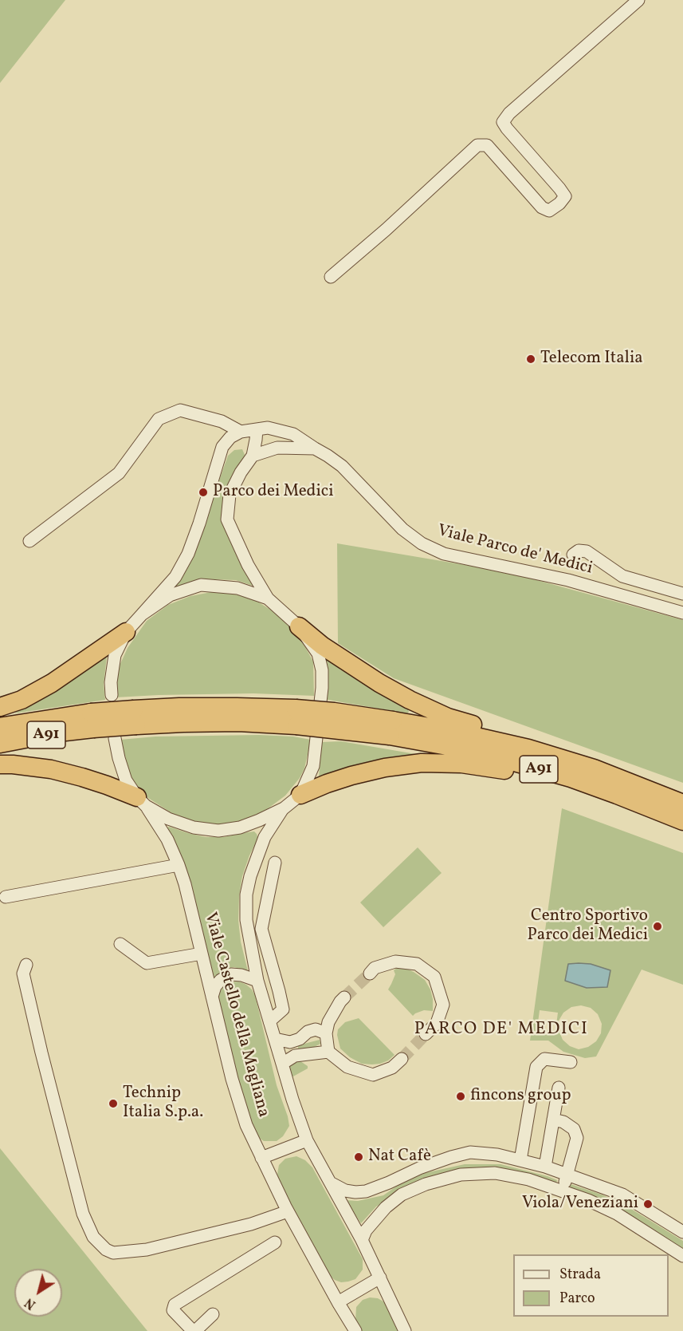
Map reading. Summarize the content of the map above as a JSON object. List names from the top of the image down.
{
  "streets": {
    "highway": ["A91"],
    "street": ["Viale Parco de' Medici", "Viale Castello della Magliana"]
  },
  "districts": ["PARCO DE' MEDICI"],
  "places": [
    "Telecom Italia",
    "Parco dei Medici",
    "Centro Sportivo Parco dei Medici",
    "fincons group",
    "Technip Italia S.p.a.",
    "Nat Cafè",
    "Viola/Veneziani"
  ],
  "legend": ["Strada", "Parco"],
  "north": "bottom left"
}
